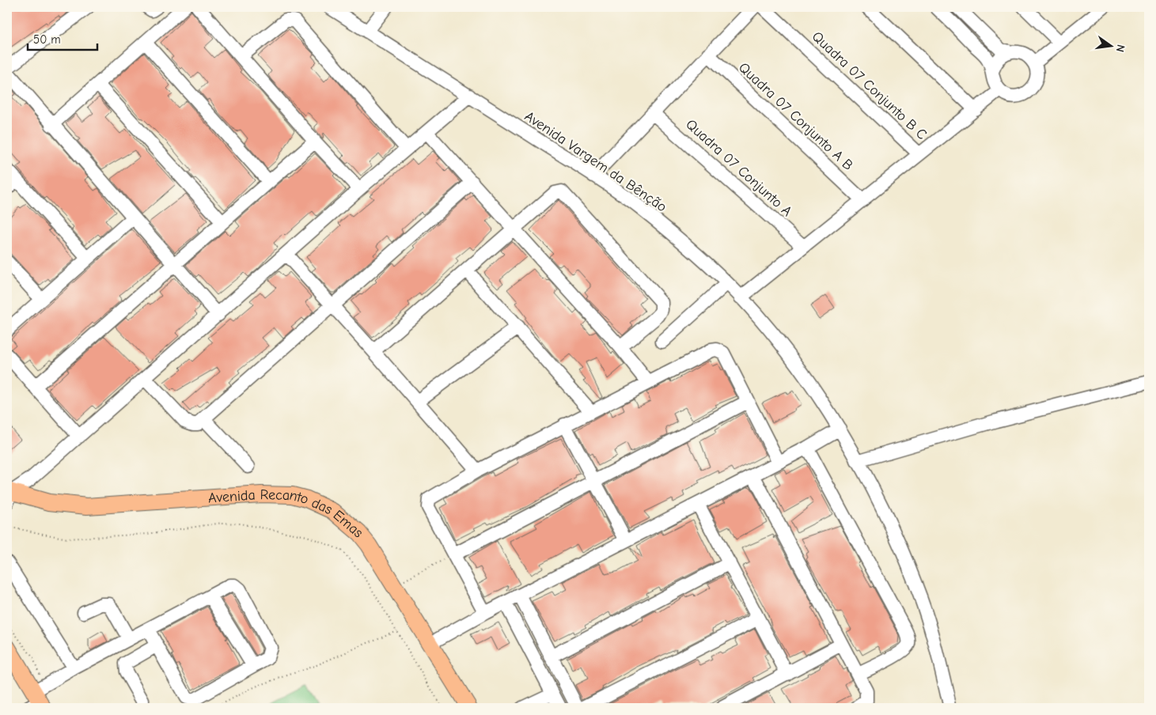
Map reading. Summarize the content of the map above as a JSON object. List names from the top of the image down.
{
  "streets": {
    "main road": ["Avenida Recanto das Emas"],
    "street": [
      "Quadra 07 Conjunto B C",
      "Quadra 07 Conjunto A B",
      "Avenida Vargem da Bênção",
      "Quadra 07 Conjunto A"
    ]
  },
  "scale_bar": "50 m",
  "north": "right"
}
